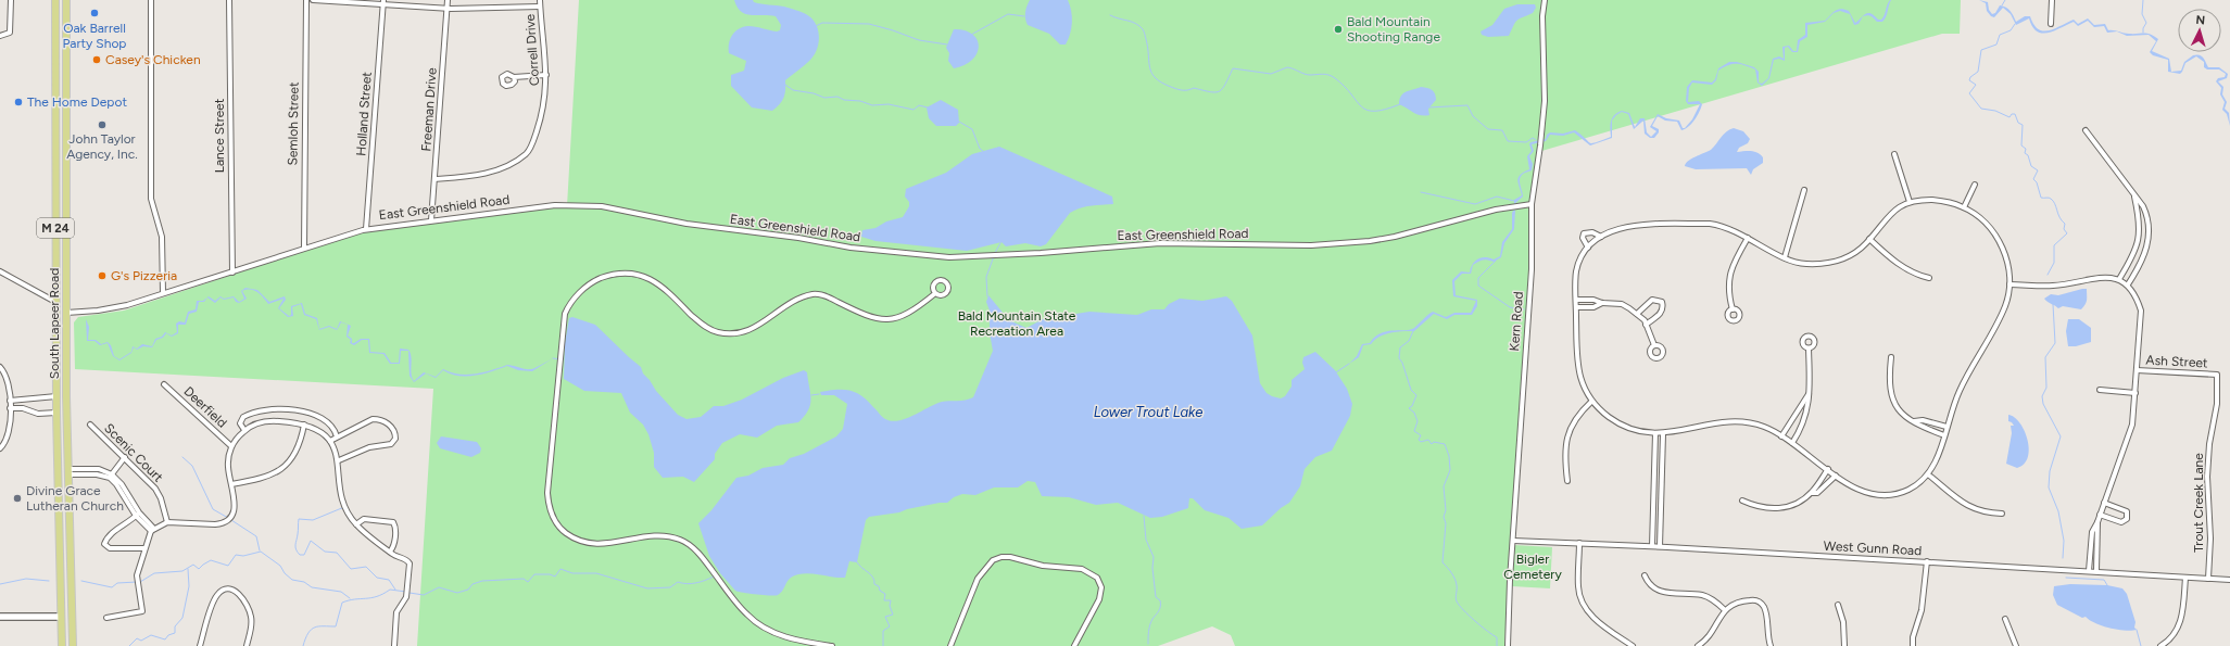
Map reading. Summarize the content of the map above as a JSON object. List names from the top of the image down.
{
  "streets": {
    "main road": ["M 24", "South Lapeer Road"],
    "street": [
      "Correll Drive",
      "Freeman Drive",
      "Holland Street",
      "Semloh Street",
      "Lance Street",
      "East Greenshield Road",
      "Kern Road",
      "Ash Street",
      "Deerfield",
      "Scenic Court",
      "Trout Creek Lane",
      "West Gunn Road"
    ]
  },
  "crossings": [
    ["Correll Drive", "Freeman Drive"],
    ["Freeman Drive", "East Greenshield Road"],
    ["Holland Street", "East Greenshield Road"],
    ["Semloh Street", "East Greenshield Road"],
    ["Lance Street", "East Greenshield Road"],
    ["East Greenshield Road", "Kern Road"],
    ["East Greenshield Road", "South Lapeer Road"],
    ["Kern Road", "West Gunn Road"],
    ["Ash Street", "Trout Creek Lane"],
    ["Trout Creek Lane", "West Gunn Road"]
  ],
  "water": ["Lower Trout Lake"],
  "parks": ["Bald Mountain State Recreation Area", "Bigler Cemetery"],
  "places": [
    "Oak Barrell Party Shop",
    "Bald Mountain Shooting Range",
    "Casey's Chicken",
    "The Home Depot",
    "John Taylor Agency, Inc.",
    "G's Pizzeria",
    "Divine Grace Lutheran Church"
  ],
  "north": "top"
}
